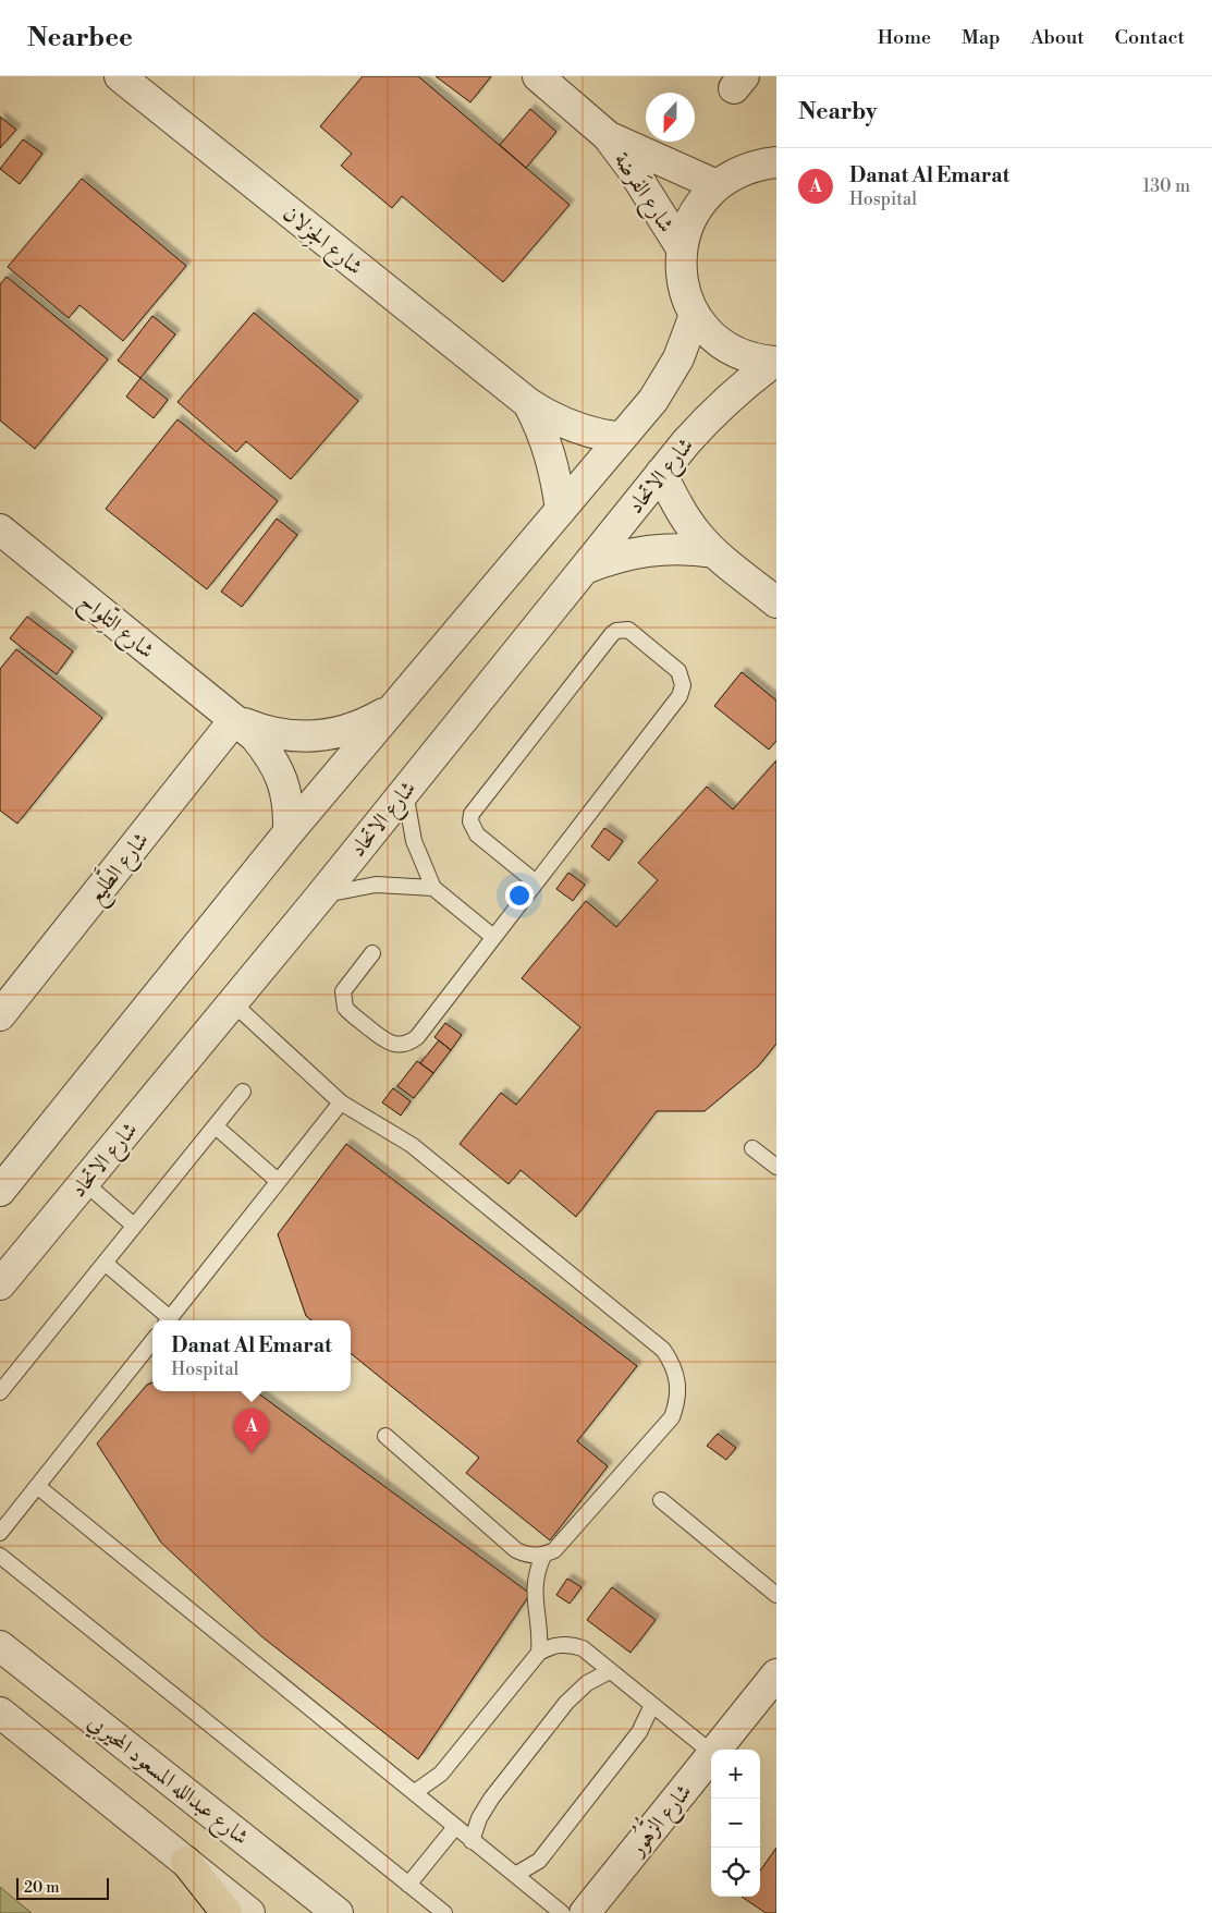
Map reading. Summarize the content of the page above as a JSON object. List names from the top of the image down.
{
  "streets": {
    "street": [
      "شارع الفَرضة",
      "شارع الجِزلان",
      "شارع الاتحاد",
      "شارع التِّلواح",
      "شارع الطَّليع",
      "شارع عبدالله المسعود المحيربي",
      "شارع الزُّهُور"
    ]
  },
  "crossings": [
    ["شارع التِّلواح", "شارع الطَّليع"]
  ],
  "scale_bar": "20 m",
  "north": "bottom",
  "page": {
    "header": "Nearbee",
    "nav": [
      "Home",
      "Map",
      "About",
      "Contact"
    ],
    "heading": "Nearby",
    "list": [
      {
        "mark": "A",
        "name": "Danat Al Emarat",
        "note": "Hospital",
        "value": "130 m"
      }
    ],
    "popup": ["Danat Al Emarat", "Hospital"],
    "pins": "A",
    "map_buttons": ["+", "−"],
    "scale": "20 m"
  }
}
